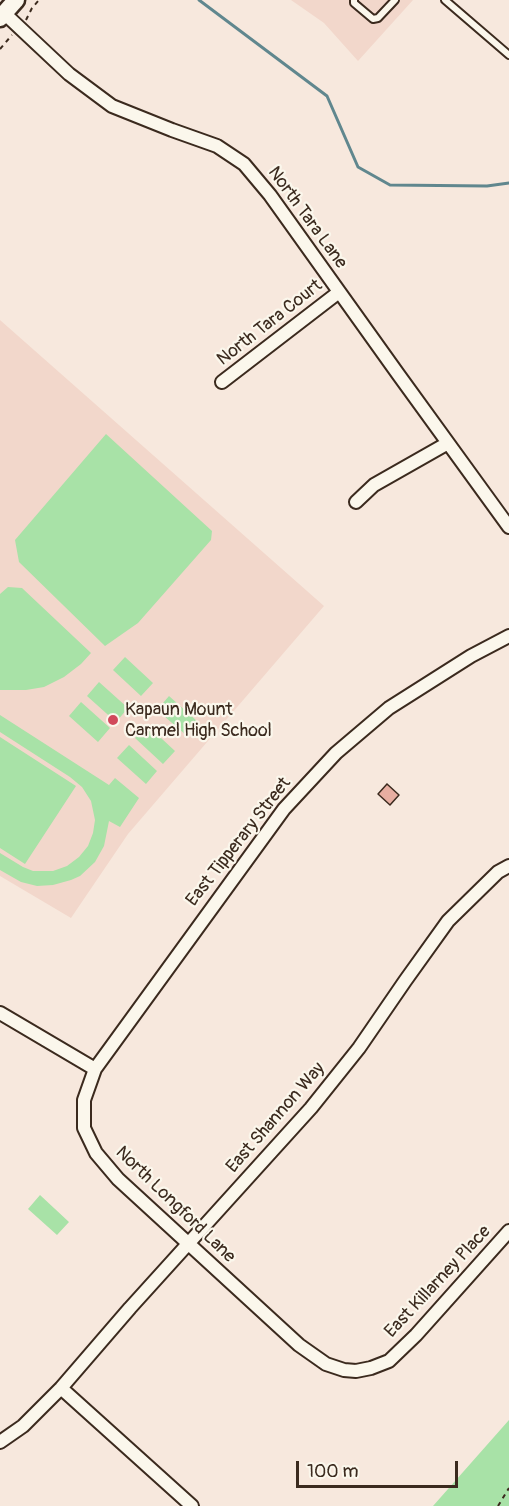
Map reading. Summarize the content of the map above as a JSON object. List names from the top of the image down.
{
  "streets": {
    "street": [
      "North Tara Lane",
      "North Tara Court",
      "East Tipperary Street",
      "East Shannon Way",
      "North Longford Lane",
      "East Killarney Place"
    ]
  },
  "crossings": [
    ["North Tara Lane", "North Tara Court"],
    ["East Tipperary Street", "North Longford Lane"],
    ["East Shannon Way", "North Longford Lane"],
    ["North Longford Lane", "East Killarney Place"]
  ],
  "places": ["Kapaun Mount Carmel High School"],
  "scale_bar": "100 m"
}
